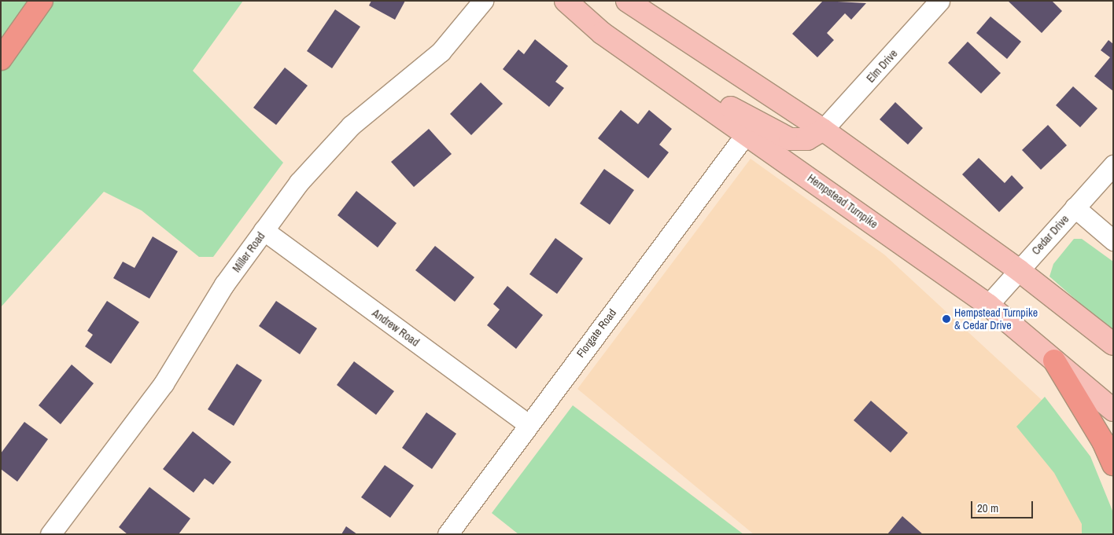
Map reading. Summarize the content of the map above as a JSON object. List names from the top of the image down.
{
  "streets": {
    "main road": ["Hempstead Turnpike"],
    "street": [
      "Elm Drive",
      "Cedar Drive",
      "Miller Road",
      "Andrew Road",
      "Florgate Road"
    ]
  },
  "crossings": [
    ["Hempstead Turnpike", "Cedar Drive"],
    ["Hempstead Turnpike", "Florgate Road"],
    ["Miller Road", "Andrew Road"],
    ["Andrew Road", "Florgate Road"]
  ],
  "places": ["Hempstead Turnpike & Cedar Drive"],
  "scale_bar": "20 m"
}
